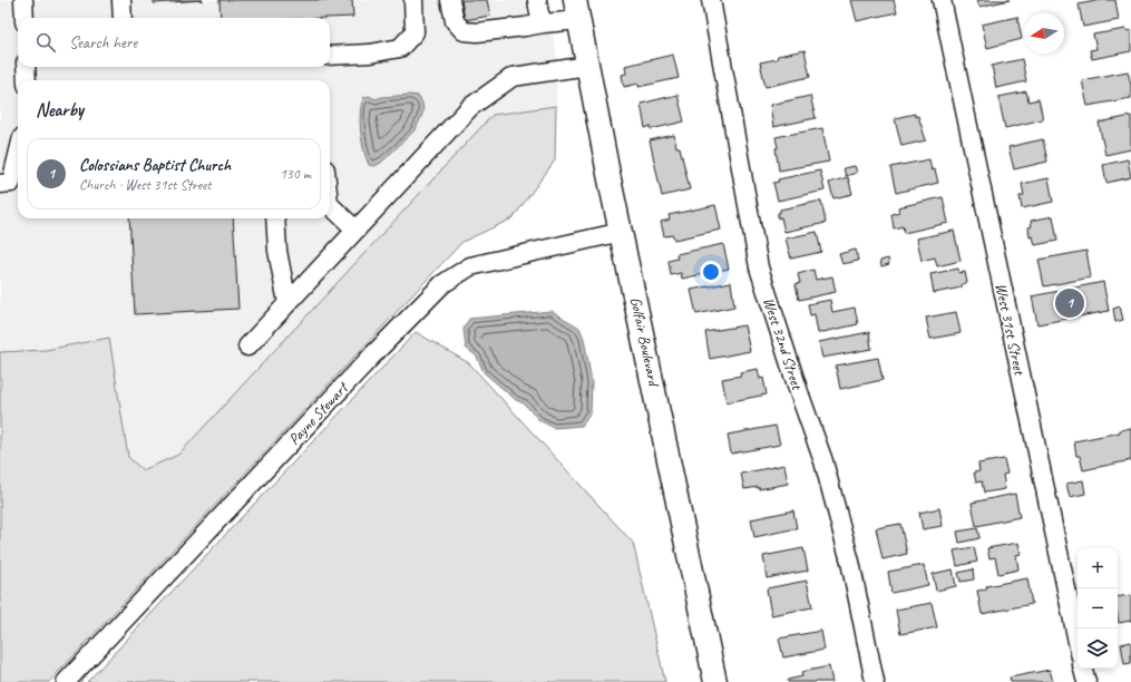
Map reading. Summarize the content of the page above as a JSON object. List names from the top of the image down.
{
  "streets": {
    "main road": ["Golfair Boulevard"],
    "street": ["West 31st Street", "West 32nd Street", "Payne Stewart"]
  },
  "crossings": [
    ["Golfair Boulevard", "Payne Stewart"]
  ],
  "north": "left",
  "page": {
    "search": "Search here",
    "heading": "Nearby",
    "list": [
      {
        "mark": "1",
        "name": "Colossians Baptist Church",
        "note": "Church · West 31st Street",
        "value": "130 m"
      }
    ],
    "pins": "1",
    "map_buttons": ["+", "−"]
  }
}
